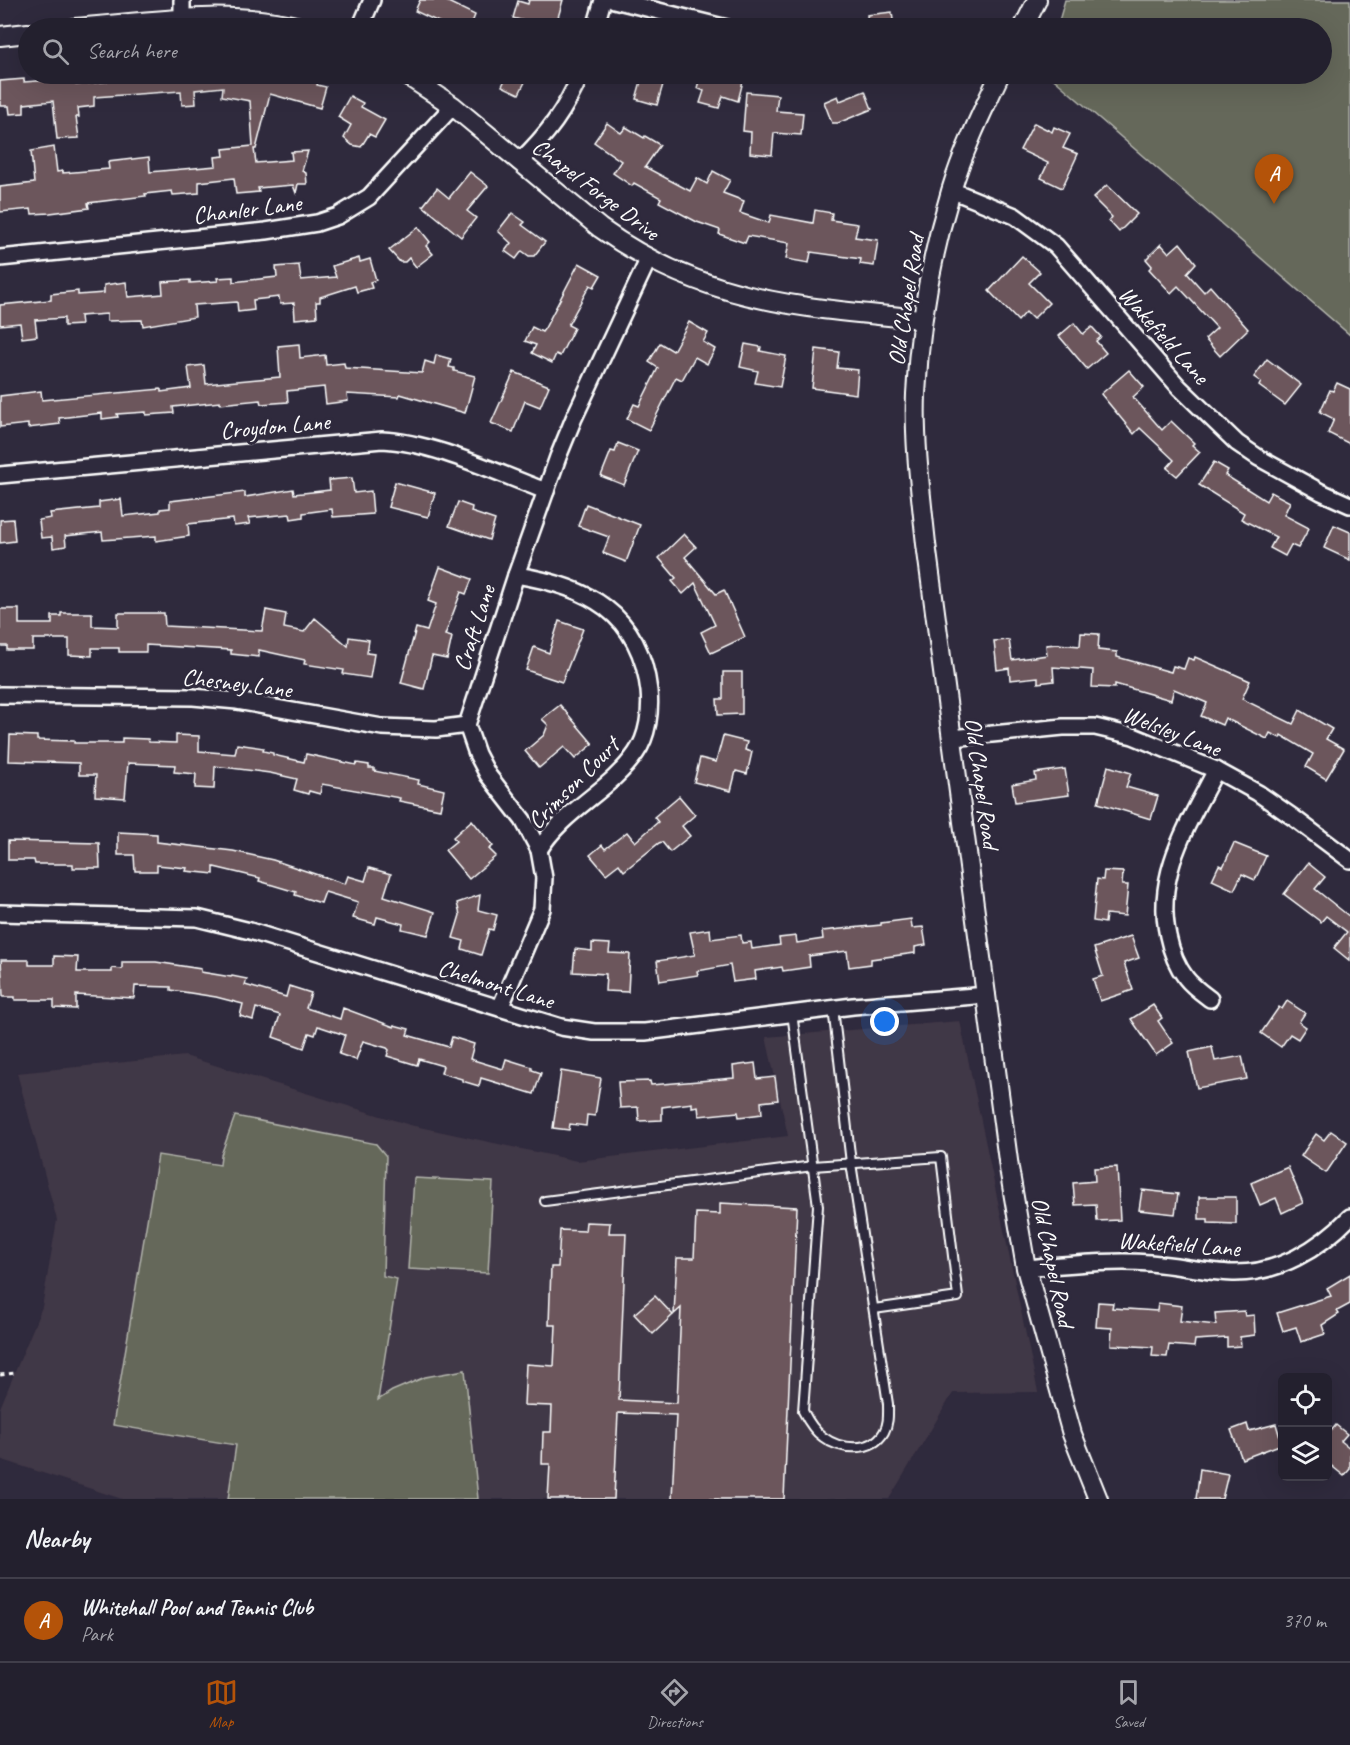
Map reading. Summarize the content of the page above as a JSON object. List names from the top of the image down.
{
  "streets": {
    "street": [
      "Chapel Forge Drive",
      "Chanler Lane",
      "Old Chapel Road",
      "Wakefield Lane",
      "Croydon Lane",
      "Craft Lane",
      "Chesney Lane",
      "Welsley Lane",
      "Crimson Court",
      "Chelmont Lane"
    ]
  },
  "crossings": [
    ["Chapel Forge Drive", "Chanler Lane"],
    ["Chapel Forge Drive", "Old Chapel Road"],
    ["Chapel Forge Drive", "Craft Lane"],
    ["Old Chapel Road", "Wakefield Lane"],
    ["Old Chapel Road", "Welsley Lane"],
    ["Old Chapel Road", "Chelmont Lane"],
    ["Croydon Lane", "Craft Lane"],
    ["Craft Lane", "Chesney Lane"],
    ["Craft Lane", "Crimson Court"]
  ],
  "page": {
    "search": "Search here",
    "pins": "A",
    "heading": "Nearby",
    "list": [
      {
        "mark": "A",
        "name": "Whitehall Pool and Tennis Club",
        "note": "Park",
        "value": "370 m"
      }
    ],
    "nav": ["Map", "Directions", "Saved"]
  }
}
